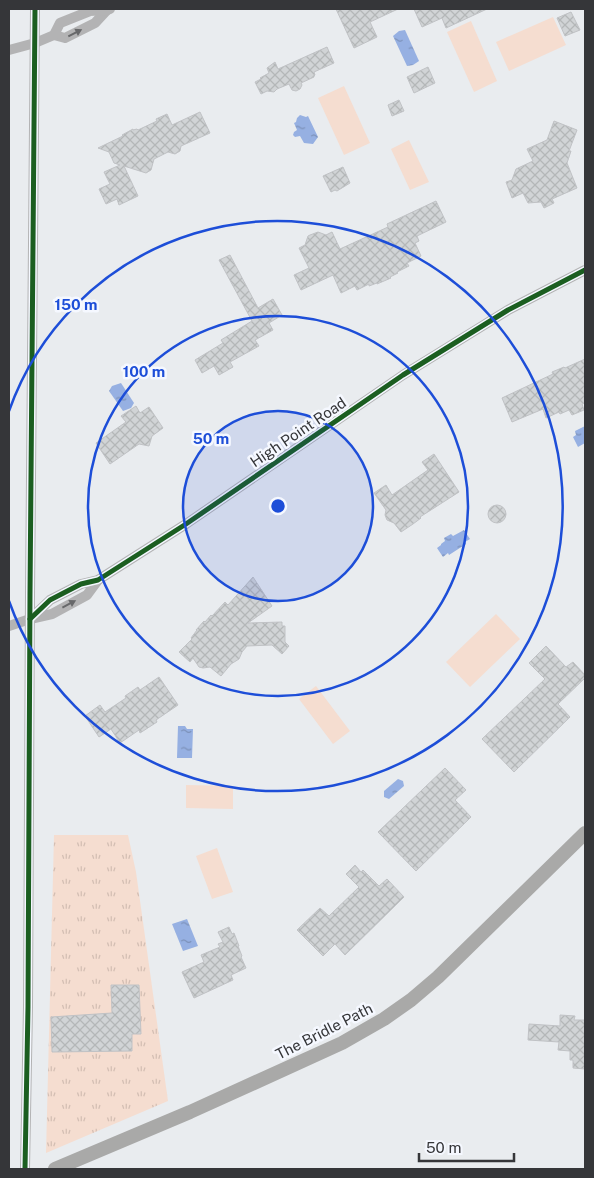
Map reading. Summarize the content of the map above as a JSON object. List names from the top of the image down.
{
  "streets": {
    "street": ["High Point Road", "The Bridle Path"]
  },
  "scale_bar": "50 m",
  "rings": ["150 m", "100 m", "50 m"]
}
